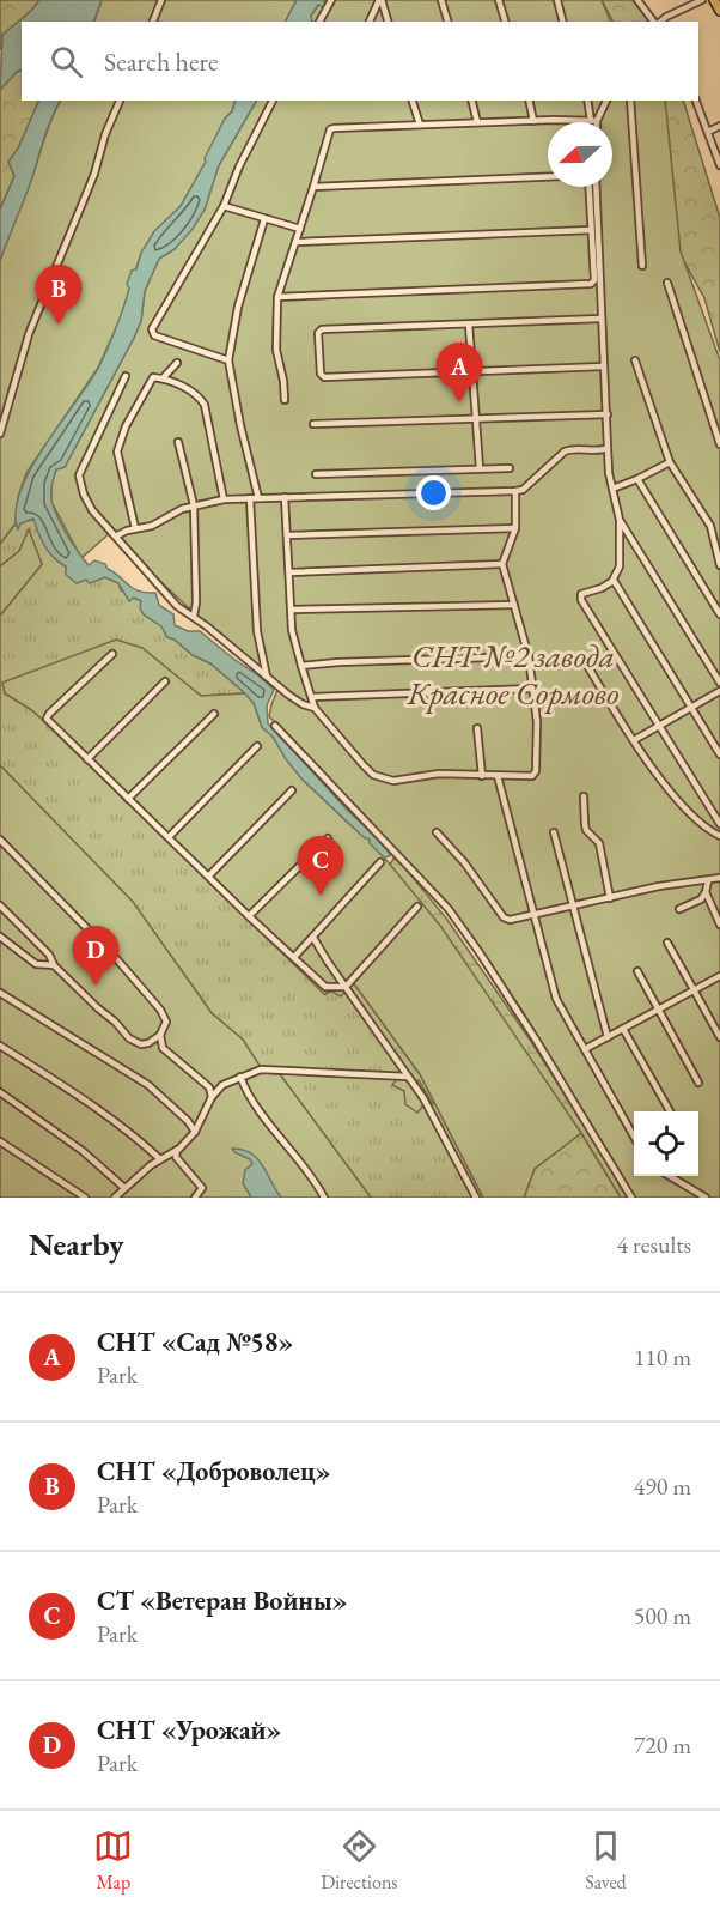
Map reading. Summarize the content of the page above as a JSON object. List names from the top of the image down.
{
  "parks": ["СНТ №2 завода Красное Сормово"],
  "north": "left",
  "page": {
    "search": "Search here",
    "pins": [
      "B",
      "A",
      "C",
      "D"
    ],
    "heading": ["Nearby", "4 results"],
    "list": [
      {
        "mark": "A",
        "name": "СНТ «Сад №58»",
        "note": "Park",
        "value": "110 m"
      },
      {
        "mark": "B",
        "name": "СНТ «Доброволец»",
        "note": "Park",
        "value": "490 m"
      },
      {
        "mark": "C",
        "name": "СТ «Ветеран Войны»",
        "note": "Park",
        "value": "500 m"
      },
      {
        "mark": "D",
        "name": "СНТ «Урожай»",
        "note": "Park",
        "value": "720 m"
      }
    ],
    "nav": ["Map", "Directions", "Saved"]
  }
}
